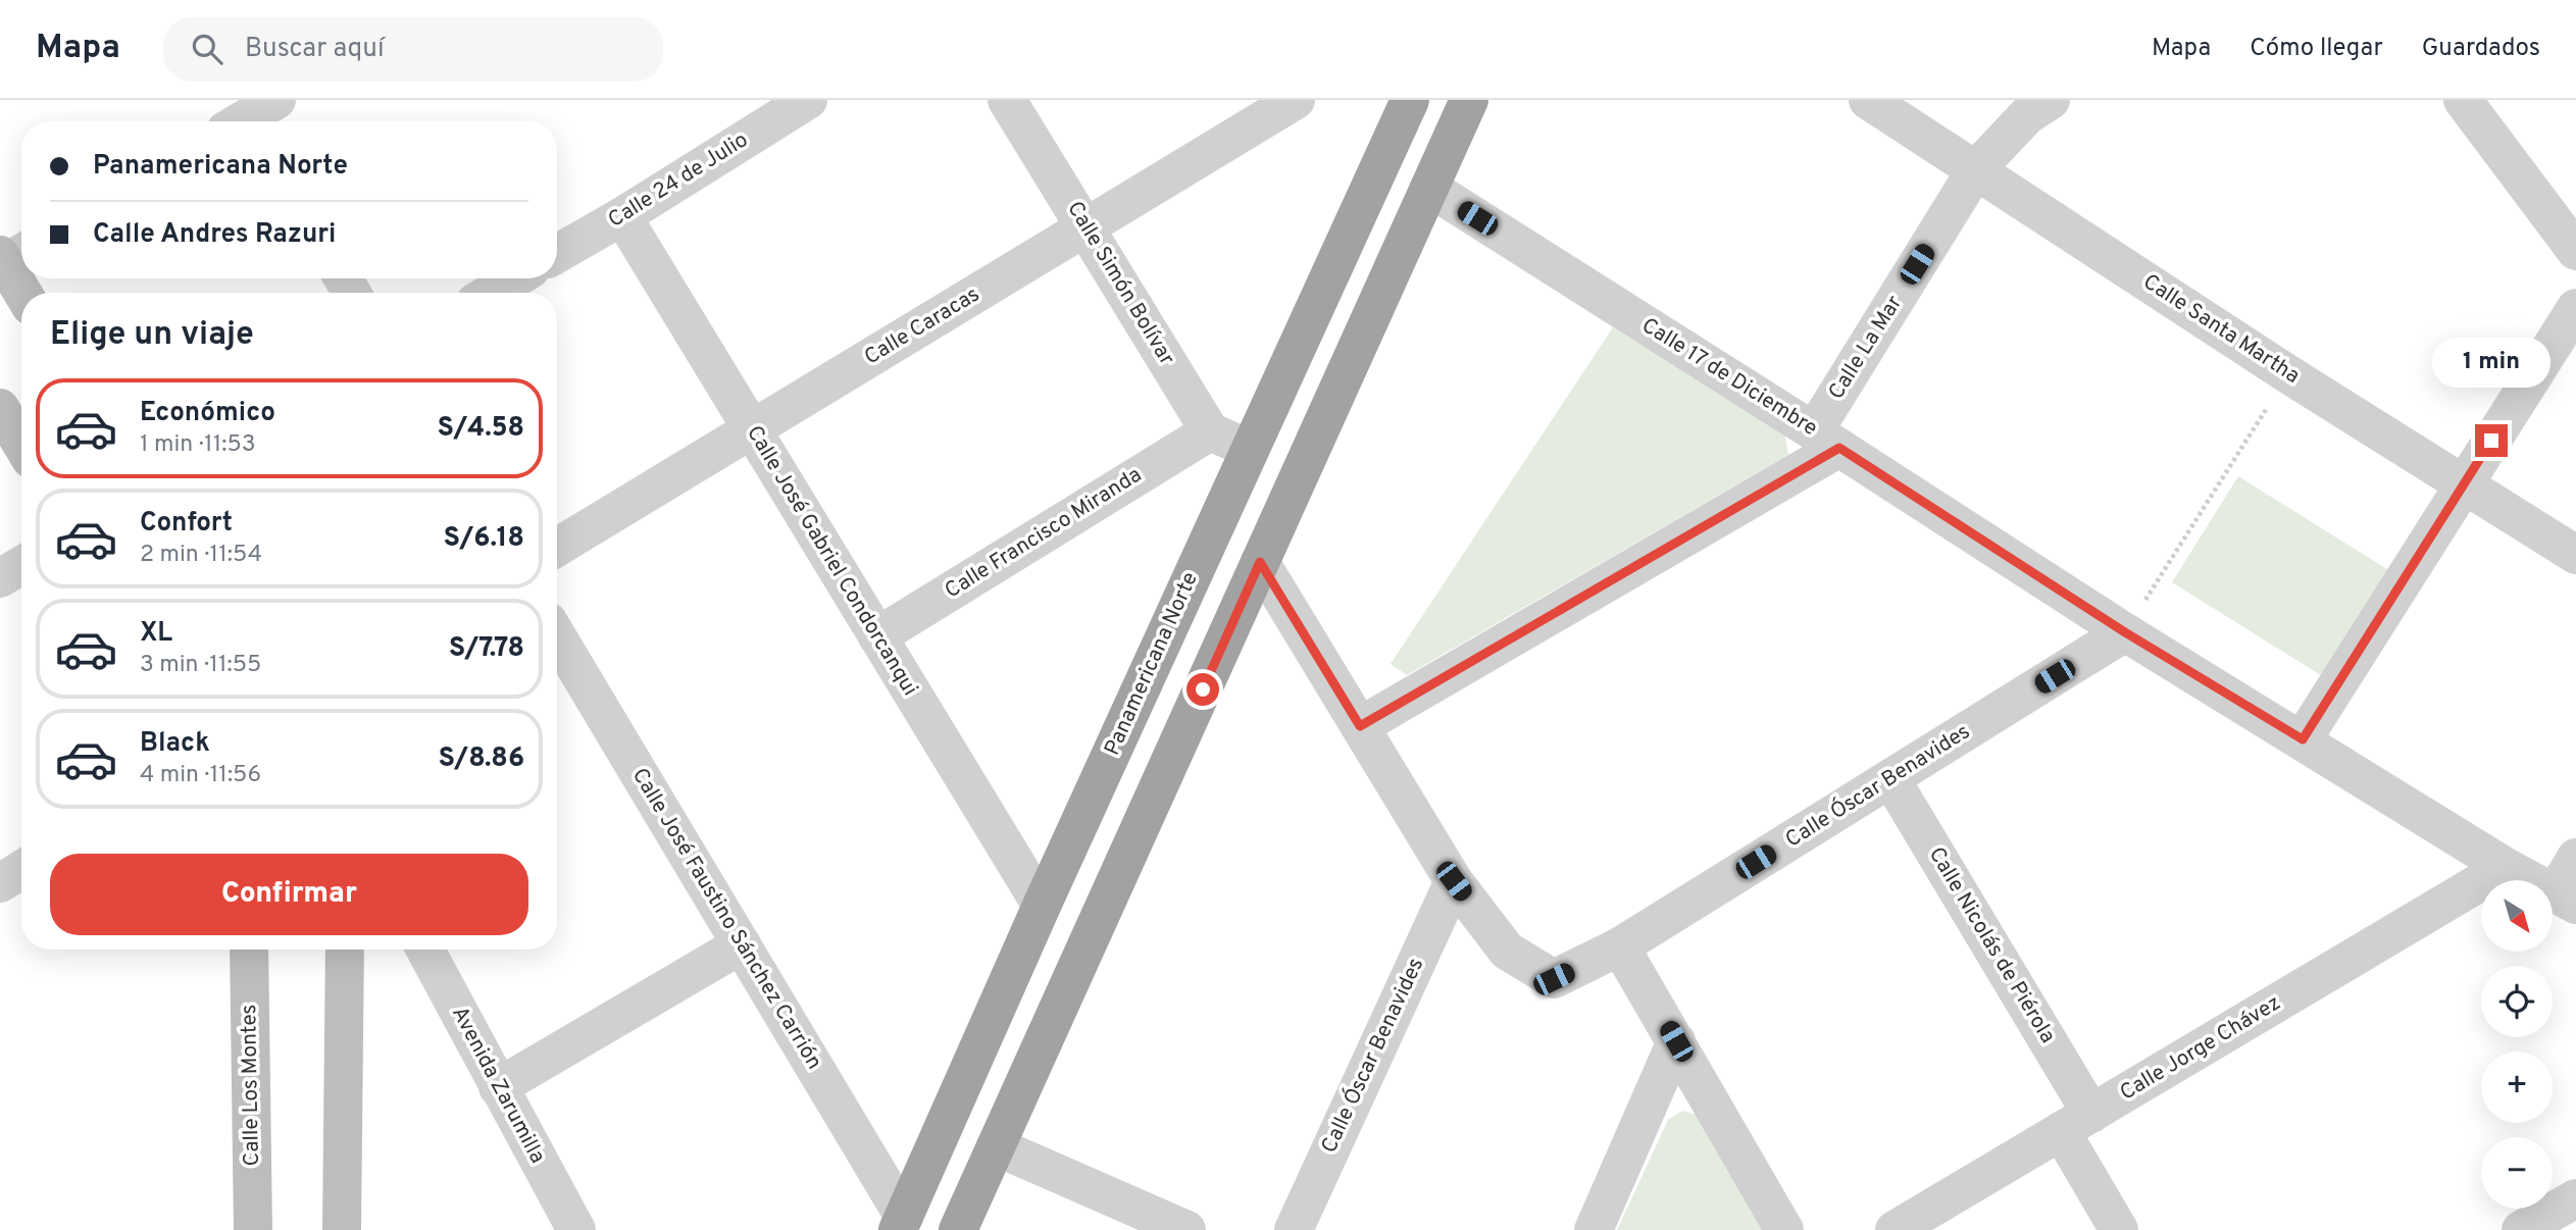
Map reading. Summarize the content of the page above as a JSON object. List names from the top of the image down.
{
  "streets": {
    "highway": ["Panamericana Norte"],
    "main road": ["Calle Los Montes"],
    "street": [
      "Calle 24 de Julio",
      "Calle Simón Bolívar",
      "Calle Caracas",
      "Calle Santa Martha",
      "Calle La Mar",
      "Calle 17 de Diciembre",
      "Calle Francisco Miranda",
      "Calle José Gabriel Condorcanqui",
      "Calle Óscar Benavides",
      "Calle José Faustino Sánchez Carrión",
      "Calle Nicolás de Piérola",
      "Calle Jorge Chávez",
      "Avenida Zarumilla"
    ]
  },
  "crossings": [
    ["Calle 24 de Julio", "Calle José Gabriel Condorcanqui"],
    ["Calle Simón Bolívar", "Calle Caracas"],
    ["Calle Simón Bolívar", "Calle Francisco Miranda"],
    ["Calle Caracas", "Calle José Gabriel Condorcanqui"],
    ["Calle Santa Martha", "Calle La Mar"],
    ["Calle La Mar", "Calle 17 de Diciembre"],
    ["Calle 17 de Diciembre", "Calle Óscar Benavides"],
    ["Calle 17 de Diciembre", "Calle Jorge Chávez"],
    ["Calle Francisco Miranda", "Calle José Gabriel Condorcanqui"],
    ["Calle José Gabriel Condorcanqui", "Panamericana Norte"],
    ["Panamericana Norte", "Calle José Faustino Sánchez Carrión"],
    ["Calle Óscar Benavides", "Calle Nicolás de Piérola"],
    ["Calle Nicolás de Piérola", "Calle Jorge Chávez"]
  ],
  "north": "bottom right",
  "page": {
    "header": "Mapa",
    "search": "Buscar aquí",
    "nav": ["Mapa", "Cómo llegar", "Guardados"],
    "banner": ["Panamericana Norte", "Calle Andres Razuri"],
    "heading": "Elige un viaje",
    "bubble": "1 min",
    "list": [
      {
        "name": "Económico",
        "note": "1 min · 11:53",
        "value": "S/4.58"
      },
      {
        "name": "Confort",
        "note": "2 min · 11:54",
        "value": "S/6.18"
      },
      {
        "name": "XL",
        "note": "3 min · 11:55",
        "value": "S/7.78"
      },
      {
        "name": "Black",
        "note": "4 min · 11:56",
        "value": "S/8.86"
      }
    ],
    "buttons": "Confirmar",
    "map_buttons": ["+", "−"]
  }
}
